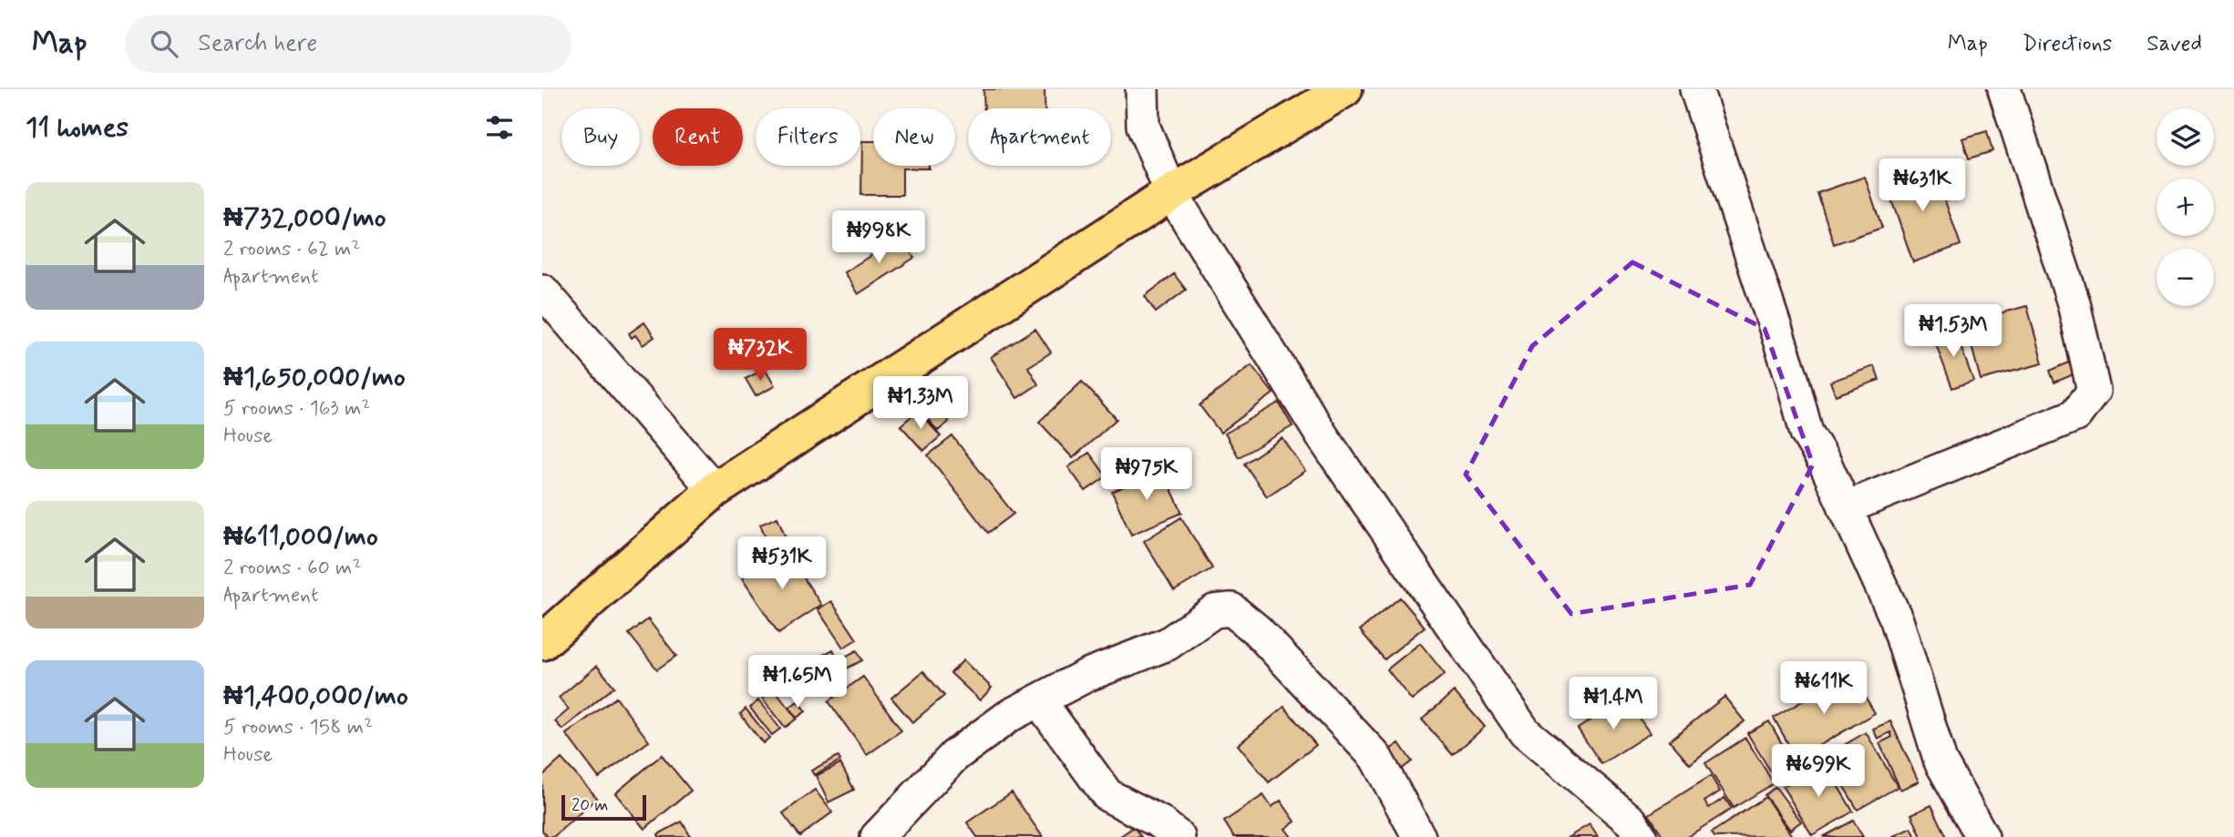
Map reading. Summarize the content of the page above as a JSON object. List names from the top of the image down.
{
  "scale_bar": "20 m",
  "page": {
    "header": "Map",
    "search": "Search here",
    "nav": ["Map", "Directions", "Saved"],
    "heading": "11 homes",
    "map_buttons": ["+", "−"],
    "chip": [
      "Buy",
      "Rent",
      "Filters",
      "New",
      "Apartment"
    ],
    "price": [
      "₦631K",
      "₦998K",
      "₦1.53M",
      "₦732K",
      "₦1.33M",
      "₦975K",
      "₦531K",
      "₦1.65M",
      "₦611K",
      "₦1.4M",
      "₦699K"
    ],
    "list": [
      {
        "name": "₦732,000/mo",
        "note": "2 rooms · 62 m² · Apartment"
      },
      {
        "name": "₦1,650,000/mo",
        "note": "5 rooms · 163 m² · House"
      },
      {
        "name": "₦611,000/mo",
        "note": "2 rooms · 60 m² · Apartment"
      },
      {
        "name": "₦1,400,000/mo",
        "note": "5 rooms · 158 m² · House"
      }
    ],
    "scale": "20 m"
  }
}
